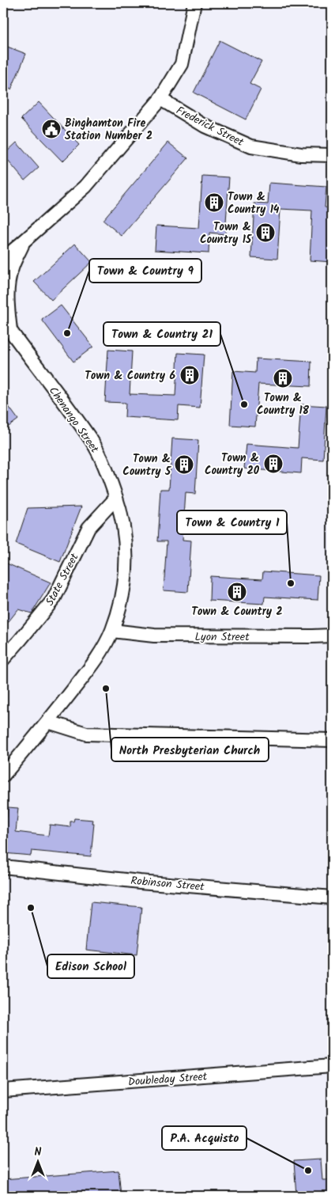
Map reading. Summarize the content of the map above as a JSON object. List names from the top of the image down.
{
  "streets": {
    "street": [
      "Frederick Street",
      "Chenango Street",
      "State Street",
      "Lyon Street",
      "Robinson Street",
      "Doubleday Street"
    ]
  },
  "crossings": [
    ["Chenango Street", "State Street"],
    ["Chenango Street", "Lyon Street"]
  ],
  "places": {
    "public building": ["Binghamton Fire Station Number 2"],
    "building": [
      "Town & Country 14",
      "Town & Country 15",
      "Town & Country 6",
      "Town & Country 18",
      "Town & Country 20",
      "Town & Country 5",
      "Town & Country 2"
    ],
    "other": [
      "Town & Country 9",
      "Town & Country 21",
      "Town & Country 1",
      "North Presbyterian Church",
      "Edison School",
      "P.A. Acquisto"
    ]
  },
  "north": "top"
}
